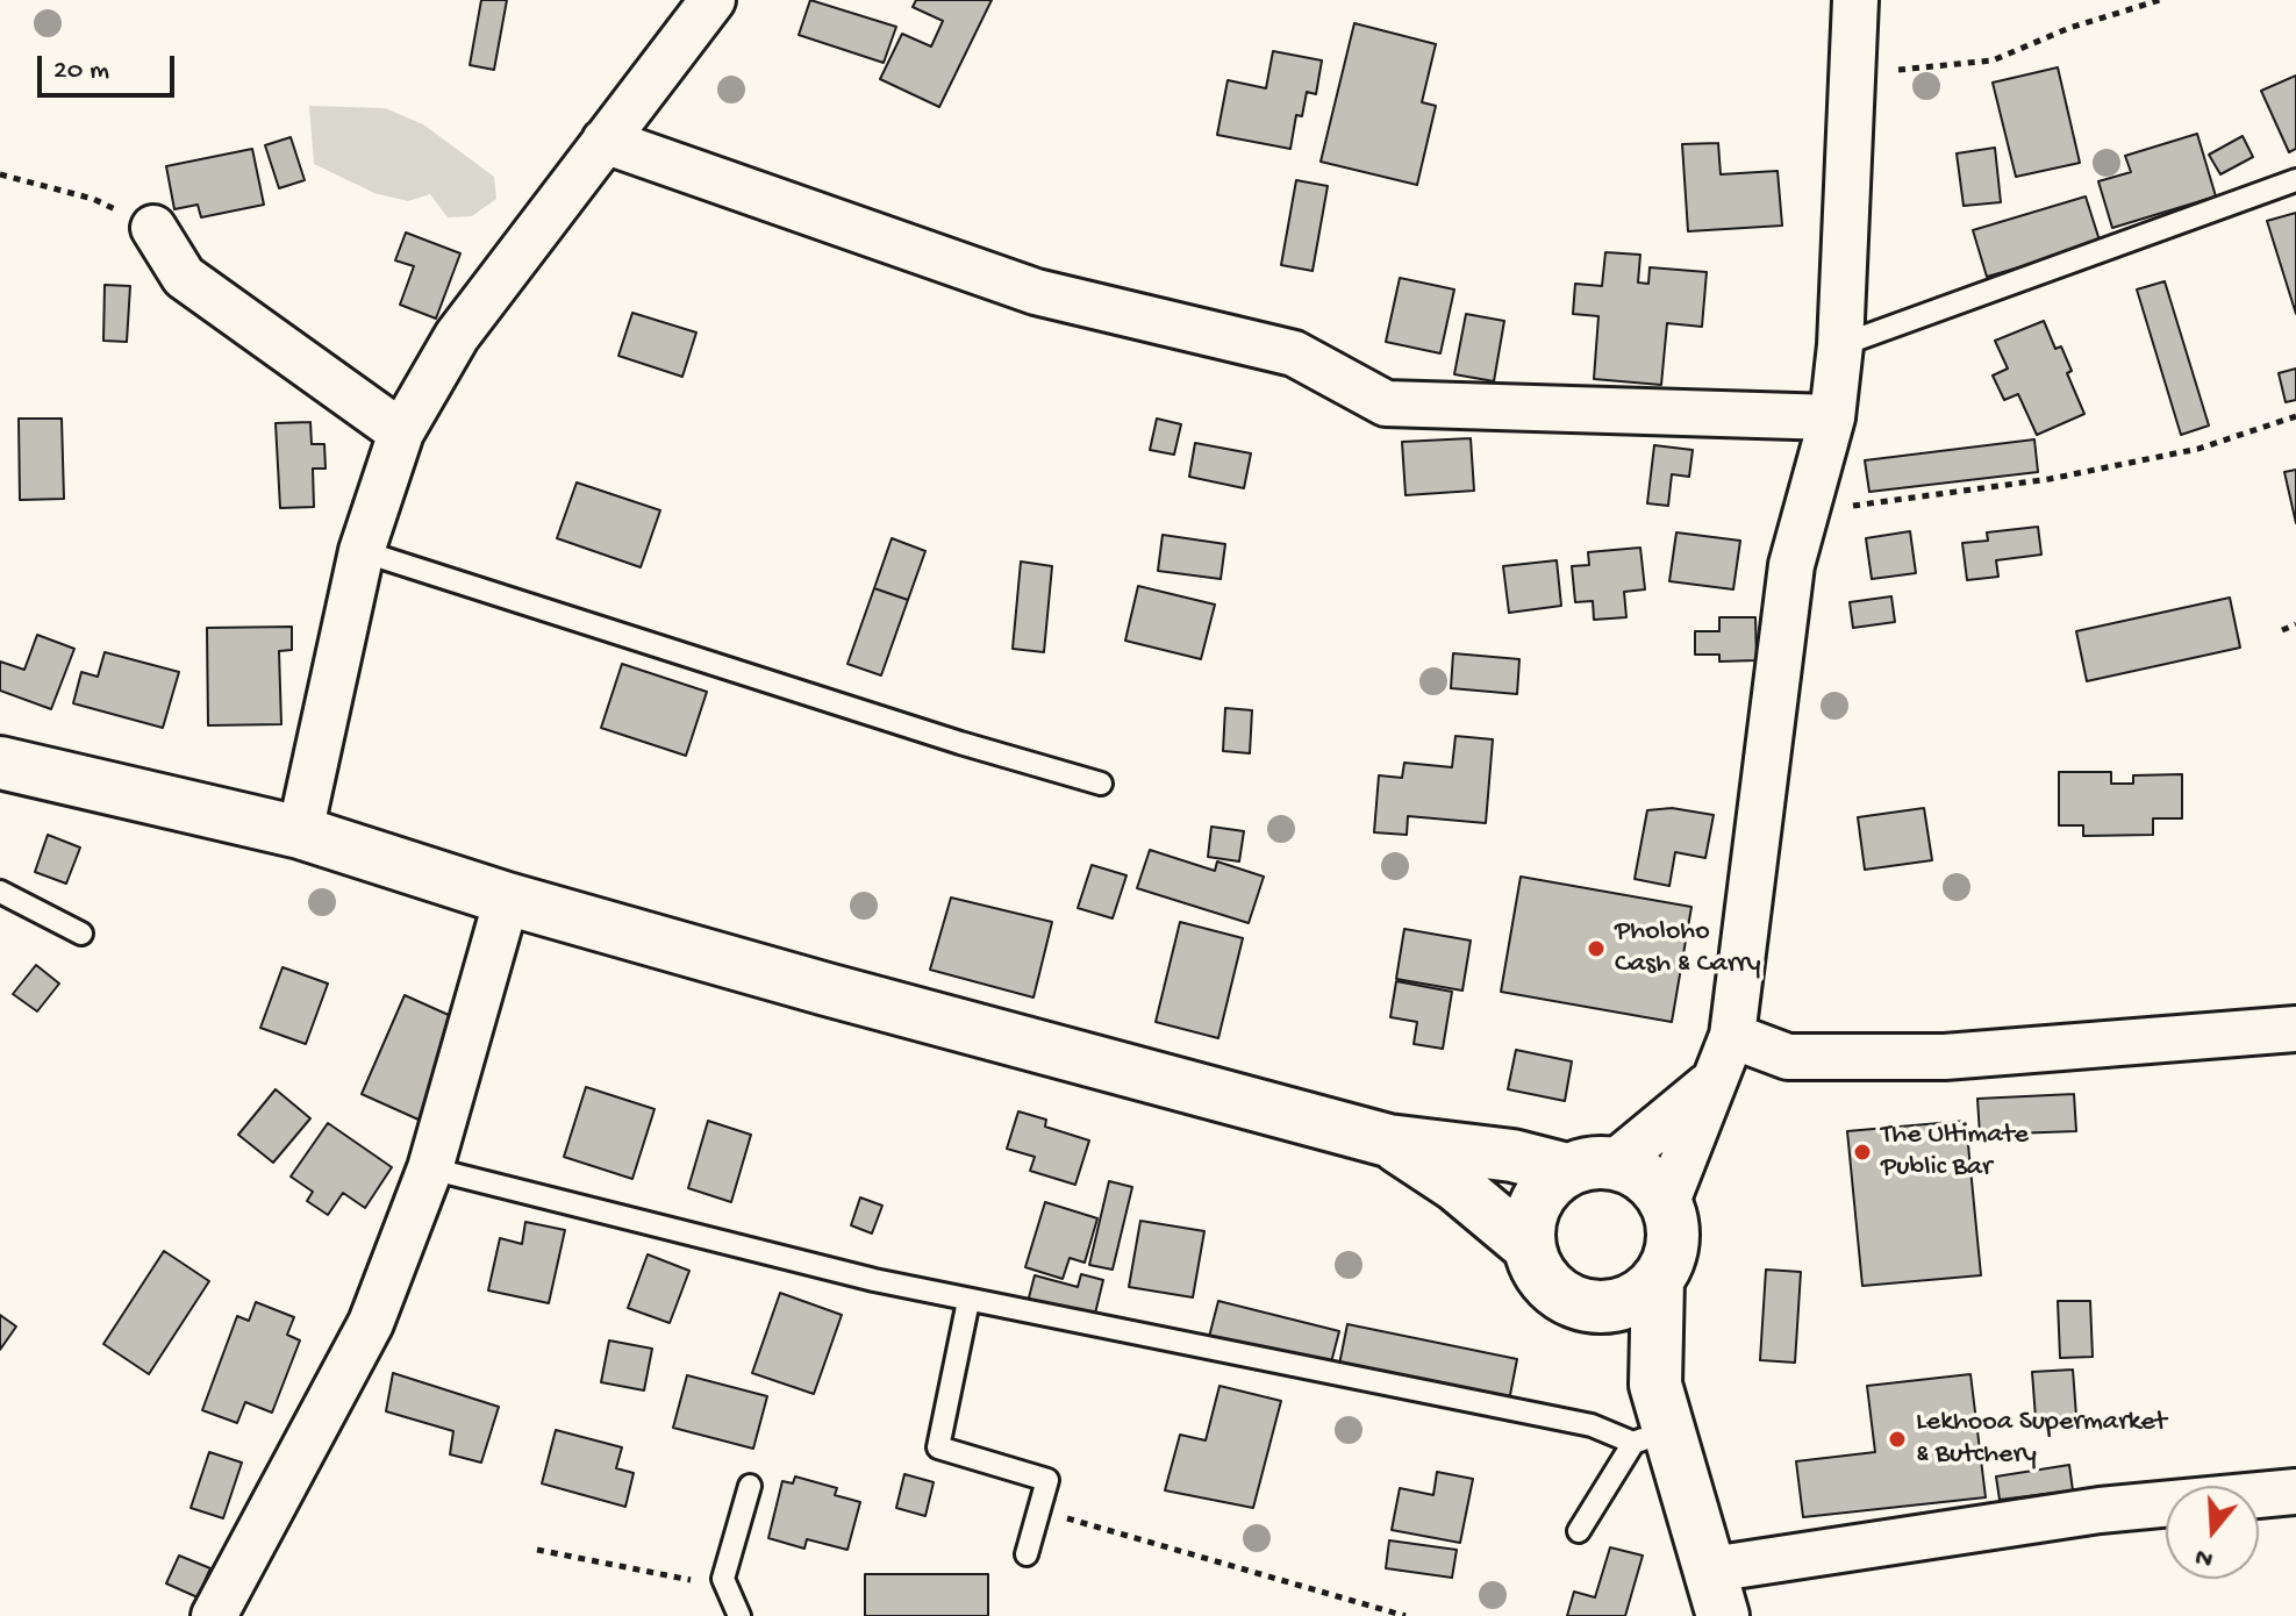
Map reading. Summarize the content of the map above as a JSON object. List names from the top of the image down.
{
  "places": ["Pholoho Cash & Carry", "The Ultimate Public Bar", "Lekhooa Supermarket & Butchery"],
  "scale_bar": "20 m",
  "north": "bottom"
}
